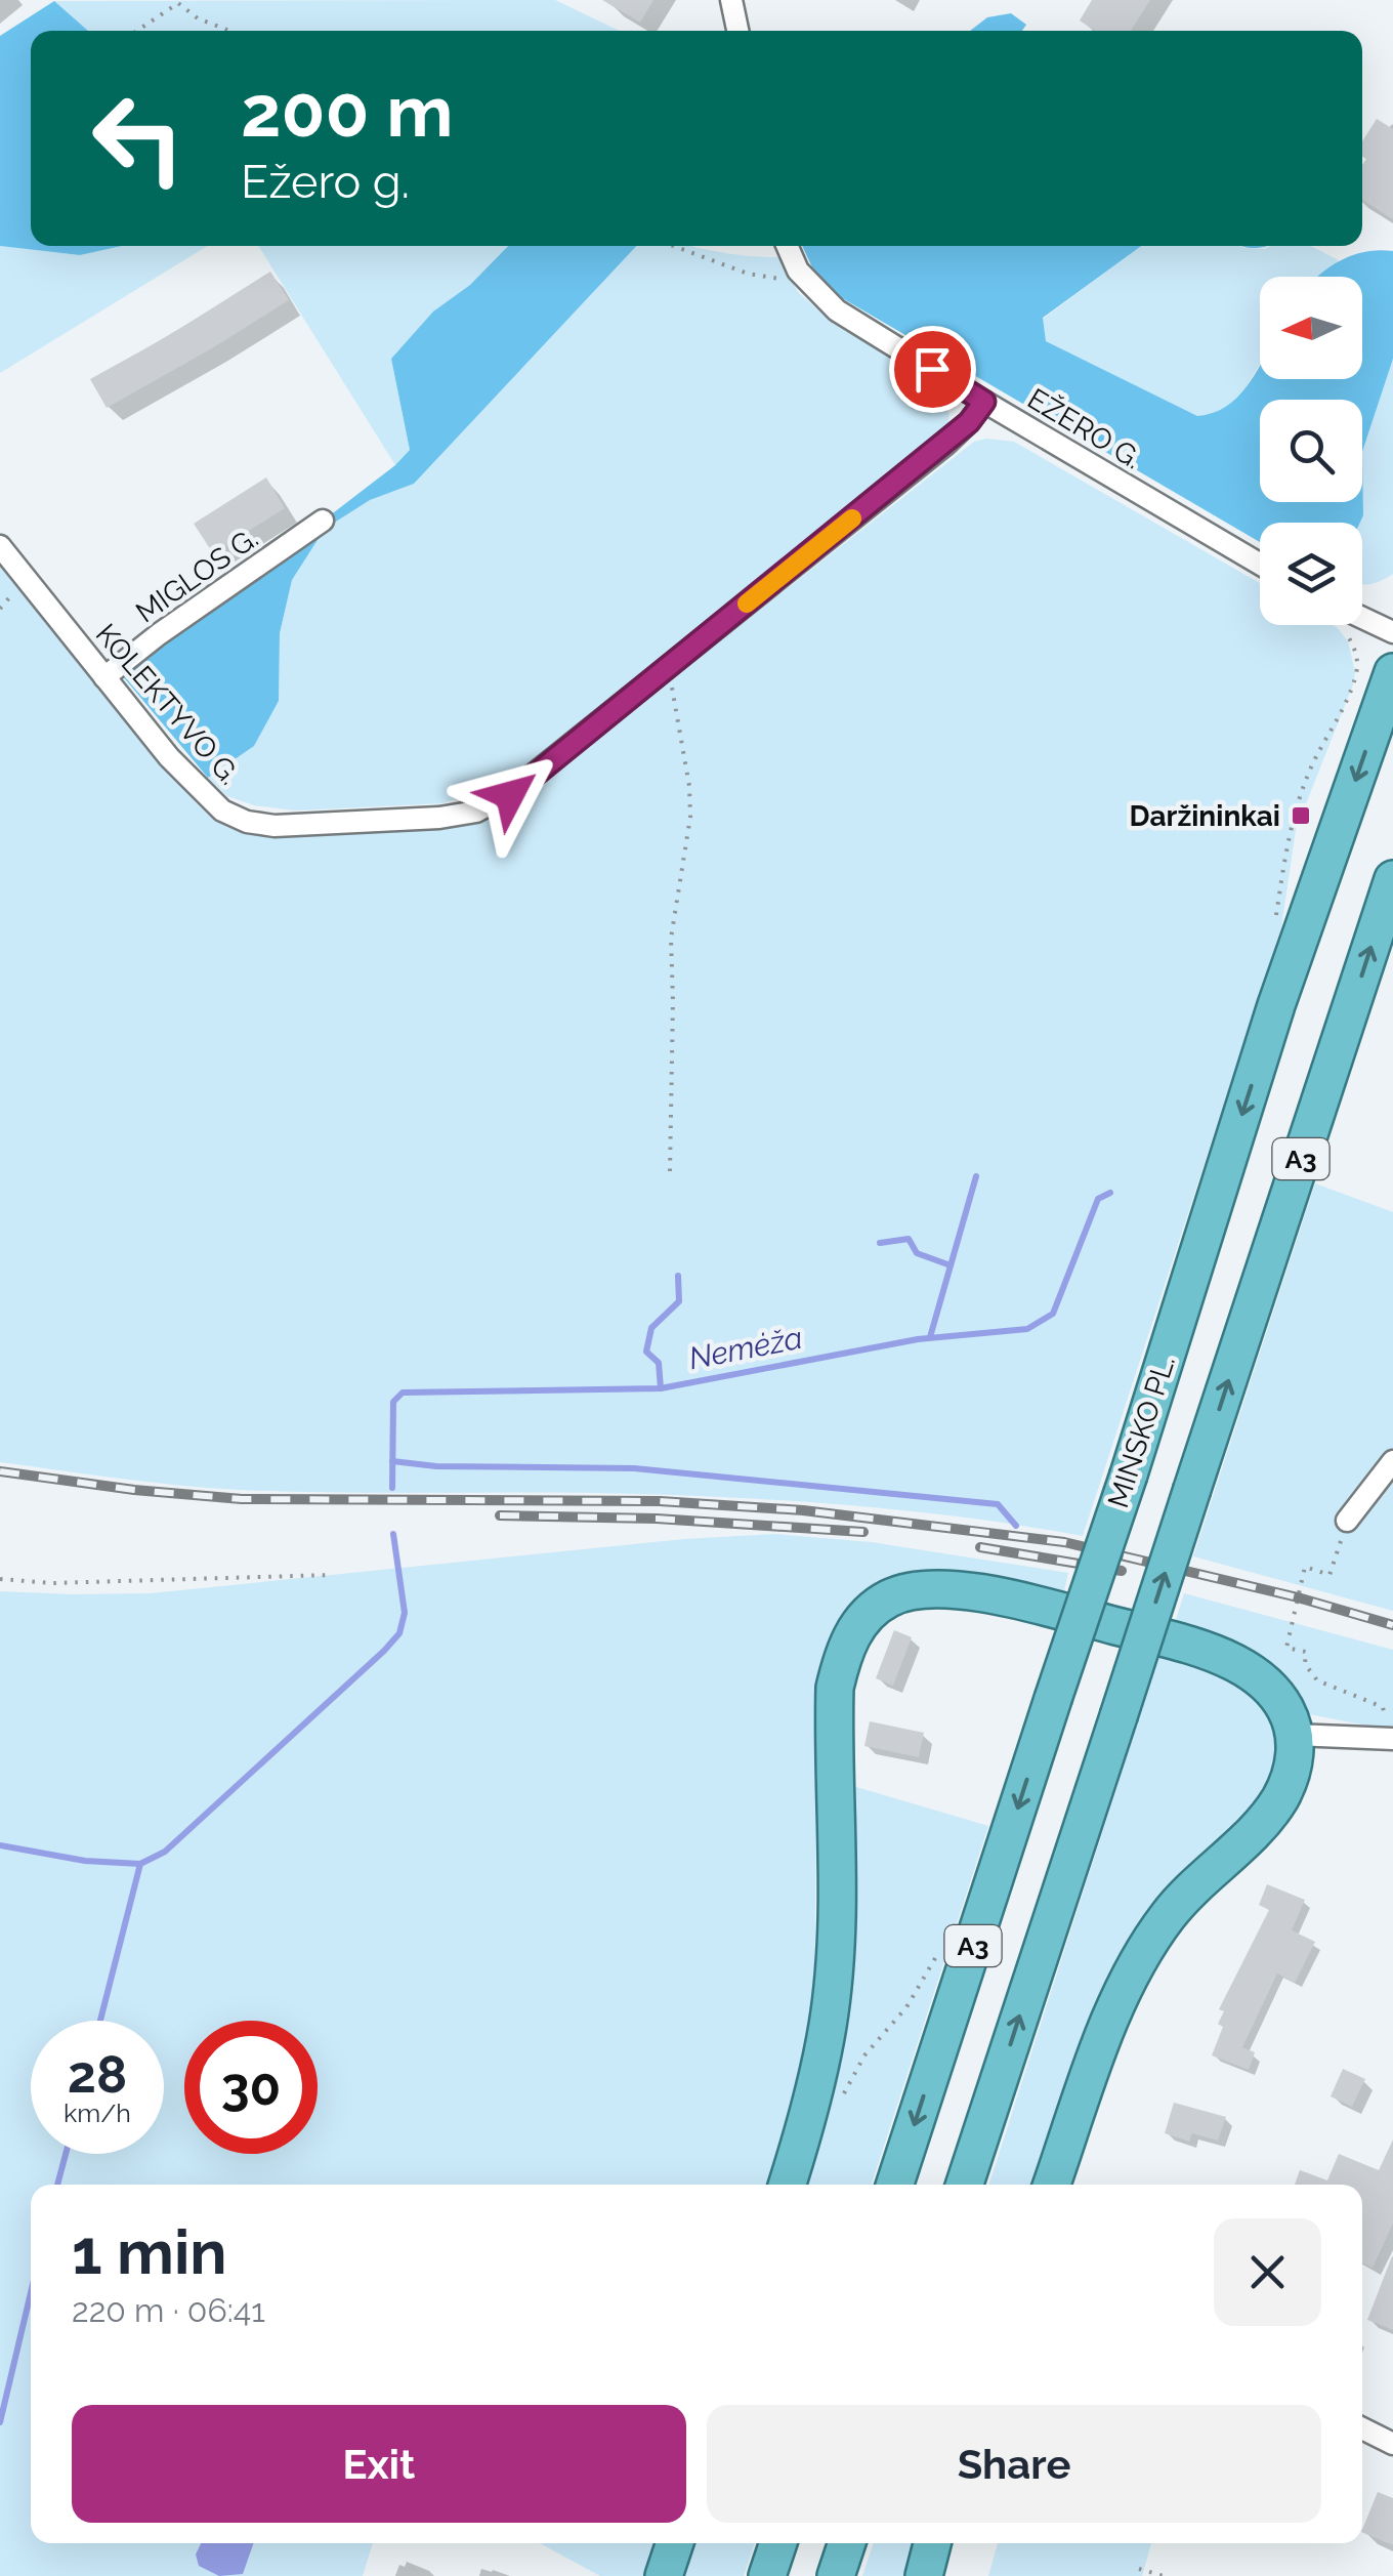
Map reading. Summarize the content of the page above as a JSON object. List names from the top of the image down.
{
  "streets": {
    "highway": ["A3", "MINSKO PL."],
    "street": ["EŽERO G.", "MIGLOS G.", "KOLEKTYVO G."]
  },
  "crossings": [
    ["EŽERO G.", "KOLEKTYVO G."],
    ["MIGLOS G.", "KOLEKTYVO G."]
  ],
  "water": ["Nemėža"],
  "places": {
    "transit": ["Daržininkai"]
  },
  "north": "left",
  "page": {
    "turn": ["200 m", "Ežero g."],
    "speed": "28 km/h",
    "limit": "30",
    "heading": ["1 min", "220 m · 06:41"],
    "buttons": ["Exit", "Share"]
  }
}
